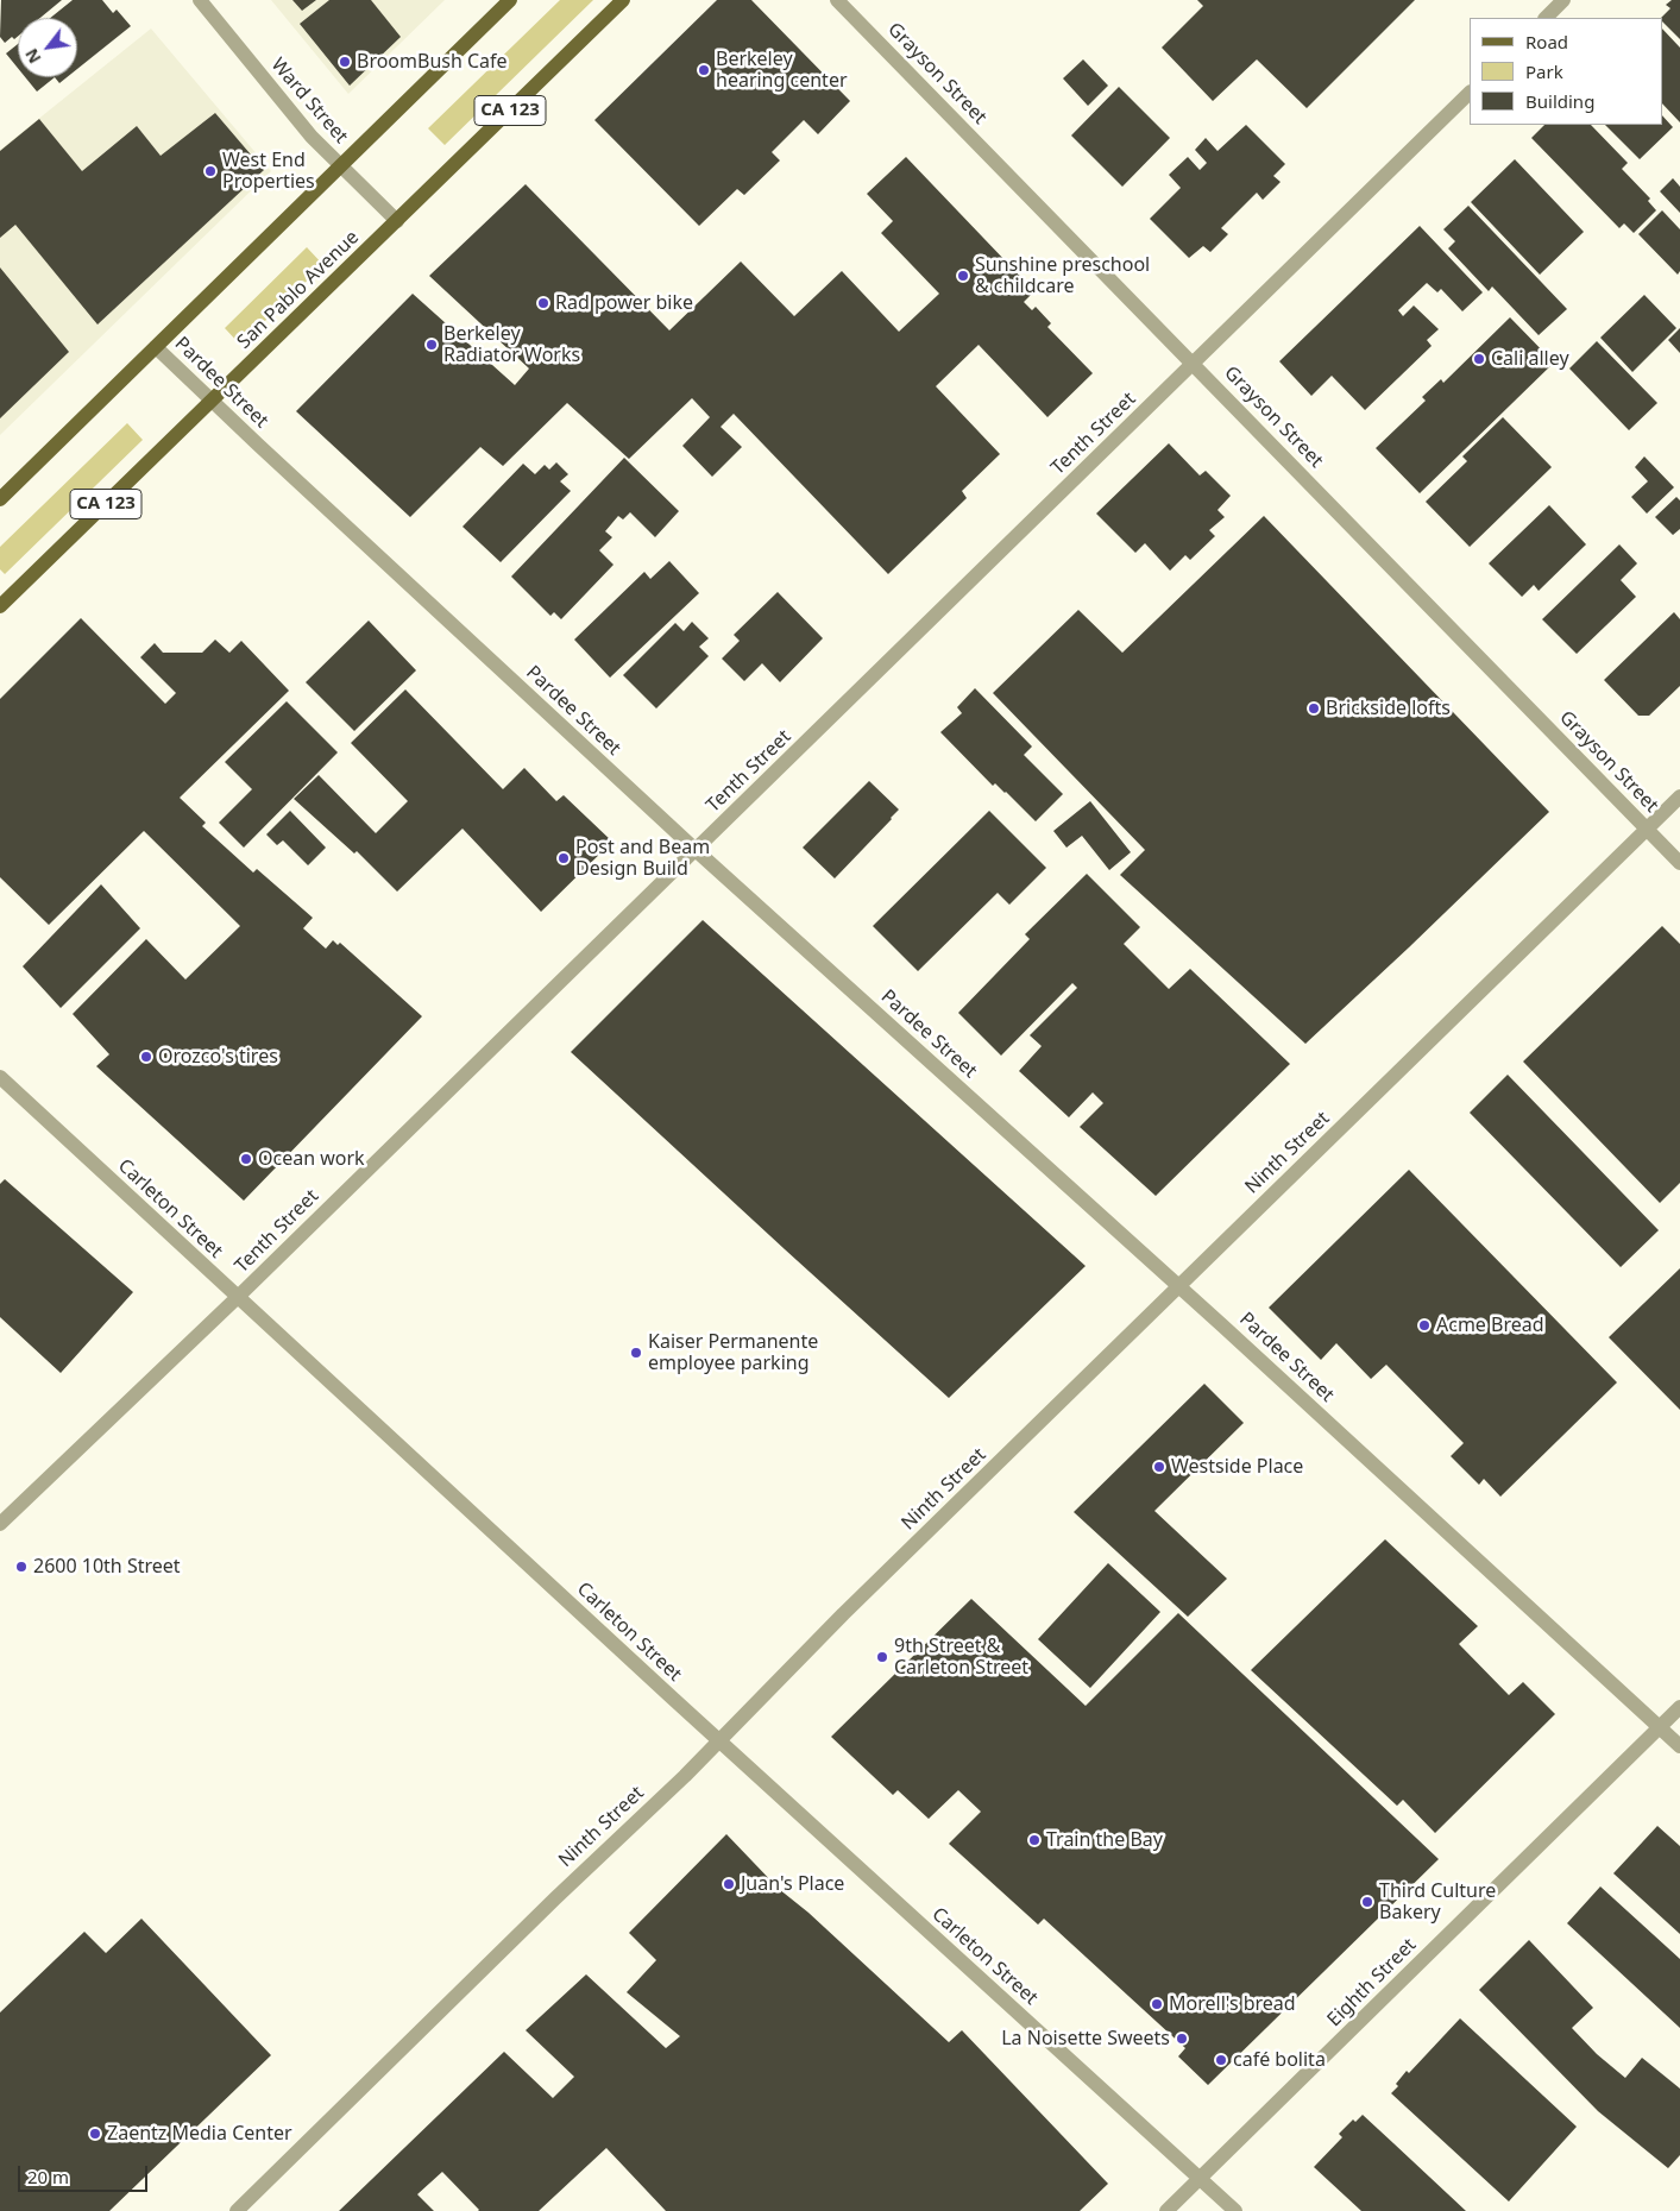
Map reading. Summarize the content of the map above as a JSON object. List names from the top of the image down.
{
  "streets": {
    "main road": ["CA 123", "San Pablo Avenue"],
    "street": [
      "Grayson Street",
      "Ward Street",
      "Pardee Street",
      "Tenth Street",
      "Ninth Street",
      "Carleton Street",
      "Eighth Street"
    ]
  },
  "crossings": [
    ["Grayson Street", "Tenth Street"],
    ["Grayson Street", "Ninth Street"],
    ["Ward Street", "San Pablo Avenue"],
    ["San Pablo Avenue", "Pardee Street"],
    ["Pardee Street", "Tenth Street"],
    ["Pardee Street", "Ninth Street"],
    ["Pardee Street", "Eighth Street"],
    ["Tenth Street", "Carleton Street"],
    ["Ninth Street", "Carleton Street"],
    ["Carleton Street", "Eighth Street"]
  ],
  "places": [
    "BroomBush Cafe",
    "Berkeley hearing center",
    "West End Properties",
    "Sunshine preschool & childcare",
    "Rad power bike",
    "Berkeley Radiator Works",
    "Cali alley",
    "Brickside lofts",
    "Post and Beam Design Build",
    "Orozco's tires",
    "Ocean work",
    "Acme Bread",
    "Kaiser Permanente employee parking",
    "Westside Place",
    "2600 10th Street",
    "9th Street & Carleton Street",
    "Train the Bay",
    "Juan's Place",
    "Third Culture Bakery",
    "Morell's bread",
    "La Noisette Sweets",
    "café bolita",
    "Zaentz Media Center"
  ],
  "legend": ["Road", "Park", "Building"],
  "scale_bar": "20 m",
  "north": "bottom left"
}
